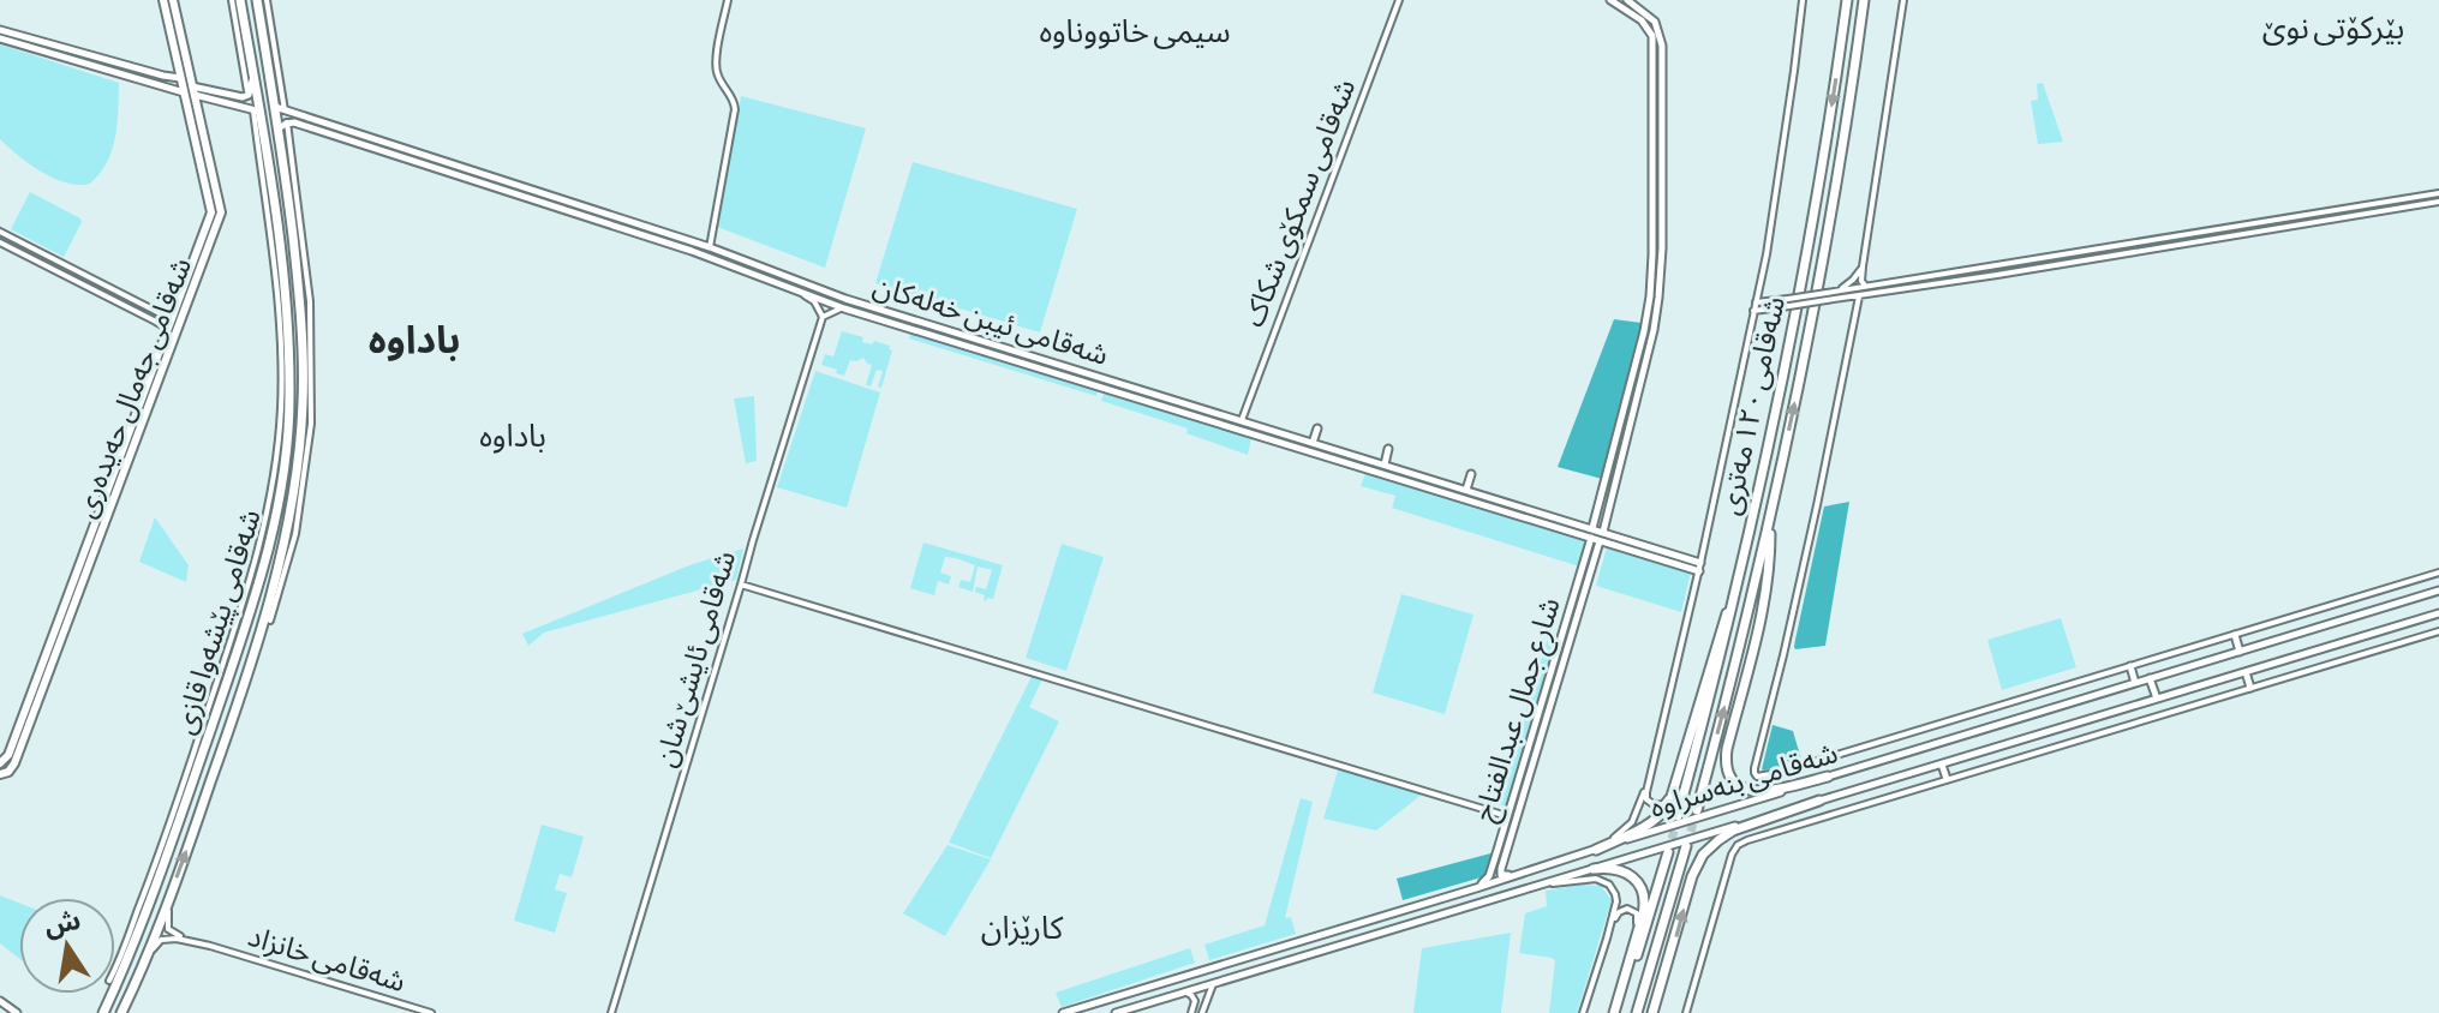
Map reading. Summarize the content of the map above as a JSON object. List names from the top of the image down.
{
  "streets": {
    "highway": ["شەقامی ١٢٠ مەتری", "شەقامی پێشەوا قازی"],
    "main road": [
      "شەقامی ئیبن خەلەکان",
      "شەقامی جەمال حەیدەری",
      "شارع جمال عبدالفتاح",
      "شەقامی بنەسراوە"
    ],
    "street": ["شەقامی سمکۆی شکاک", "شەقامی ئایشێ شان", "شەقامی خانزاد"]
  },
  "crossings": [
    ["شەقامی سمکۆی شکاک", "شەقامی ئیبن خەلەکان"],
    ["شەقامی ئیبن خەلەکان", "شەقامی پێشەوا قازی"],
    ["شەقامی ئیبن خەلەکان", "شارع جمال عبدالفتاح"],
    ["شەقامی پێشەوا قازی", "شەقامی خانزاد"],
    ["شارع جمال عبدالفتاح", "شەقامی بنەسراوە"]
  ],
  "districts": [
    "بێرکۆتی نوێ",
    "سیمی خاتووناوه",
    "باداوە",
    "باداوە",
    "کارێزان"
  ],
  "north": "top"
}
